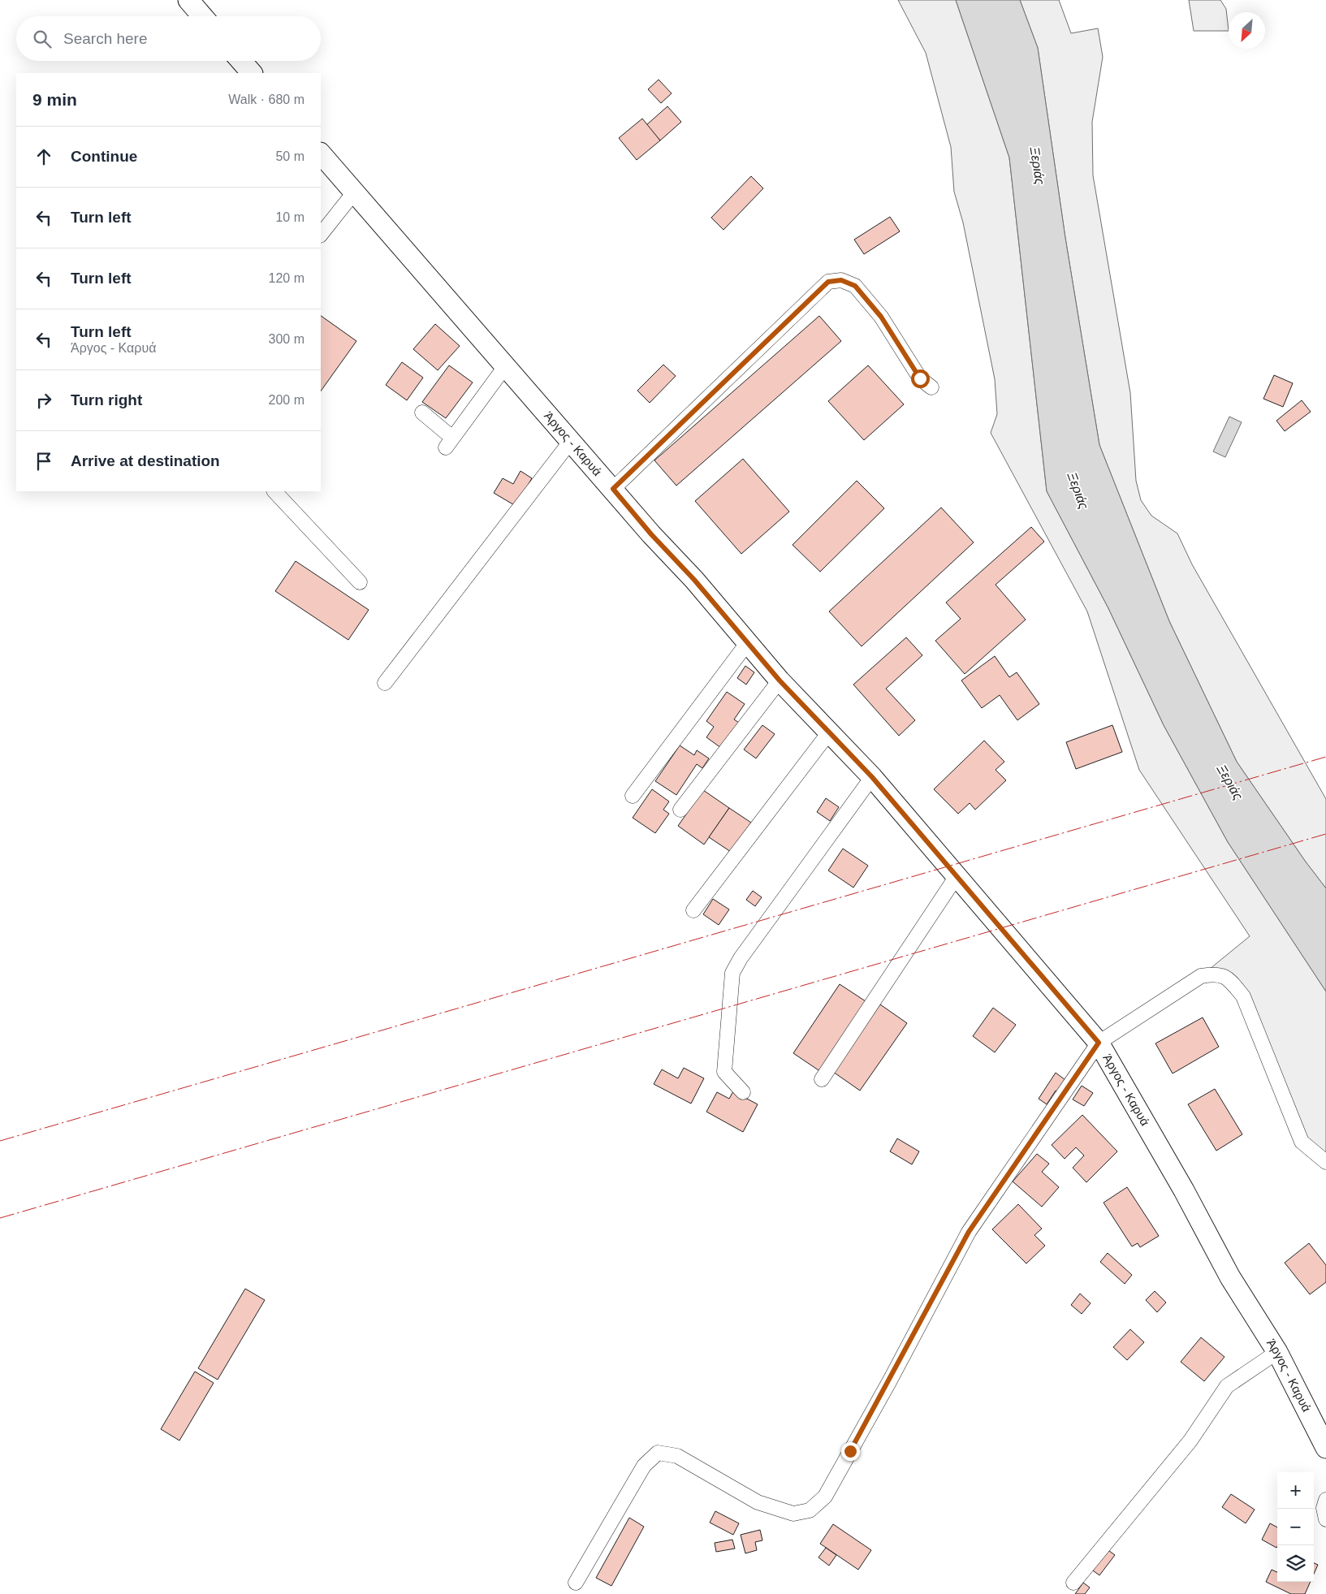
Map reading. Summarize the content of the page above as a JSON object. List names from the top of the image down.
{
  "streets": {
    "main road": ["Άργος - Καρυά"]
  },
  "water": ["Ξεριάς"],
  "north": "bottom left",
  "page": {
    "search": "Search here",
    "heading": ["9 min", "Walk · 680 m"],
    "list": [
      ["Continue", "50 m"],
      ["Turn left", "10 m"],
      ["Turn left", "120 m"],
      ["Turn left", "Άργος - Καρυά", "300 m"],
      ["Turn right", "200 m"],
      "Arrive at destination"
    ],
    "map_buttons": ["+", "−"]
  }
}
